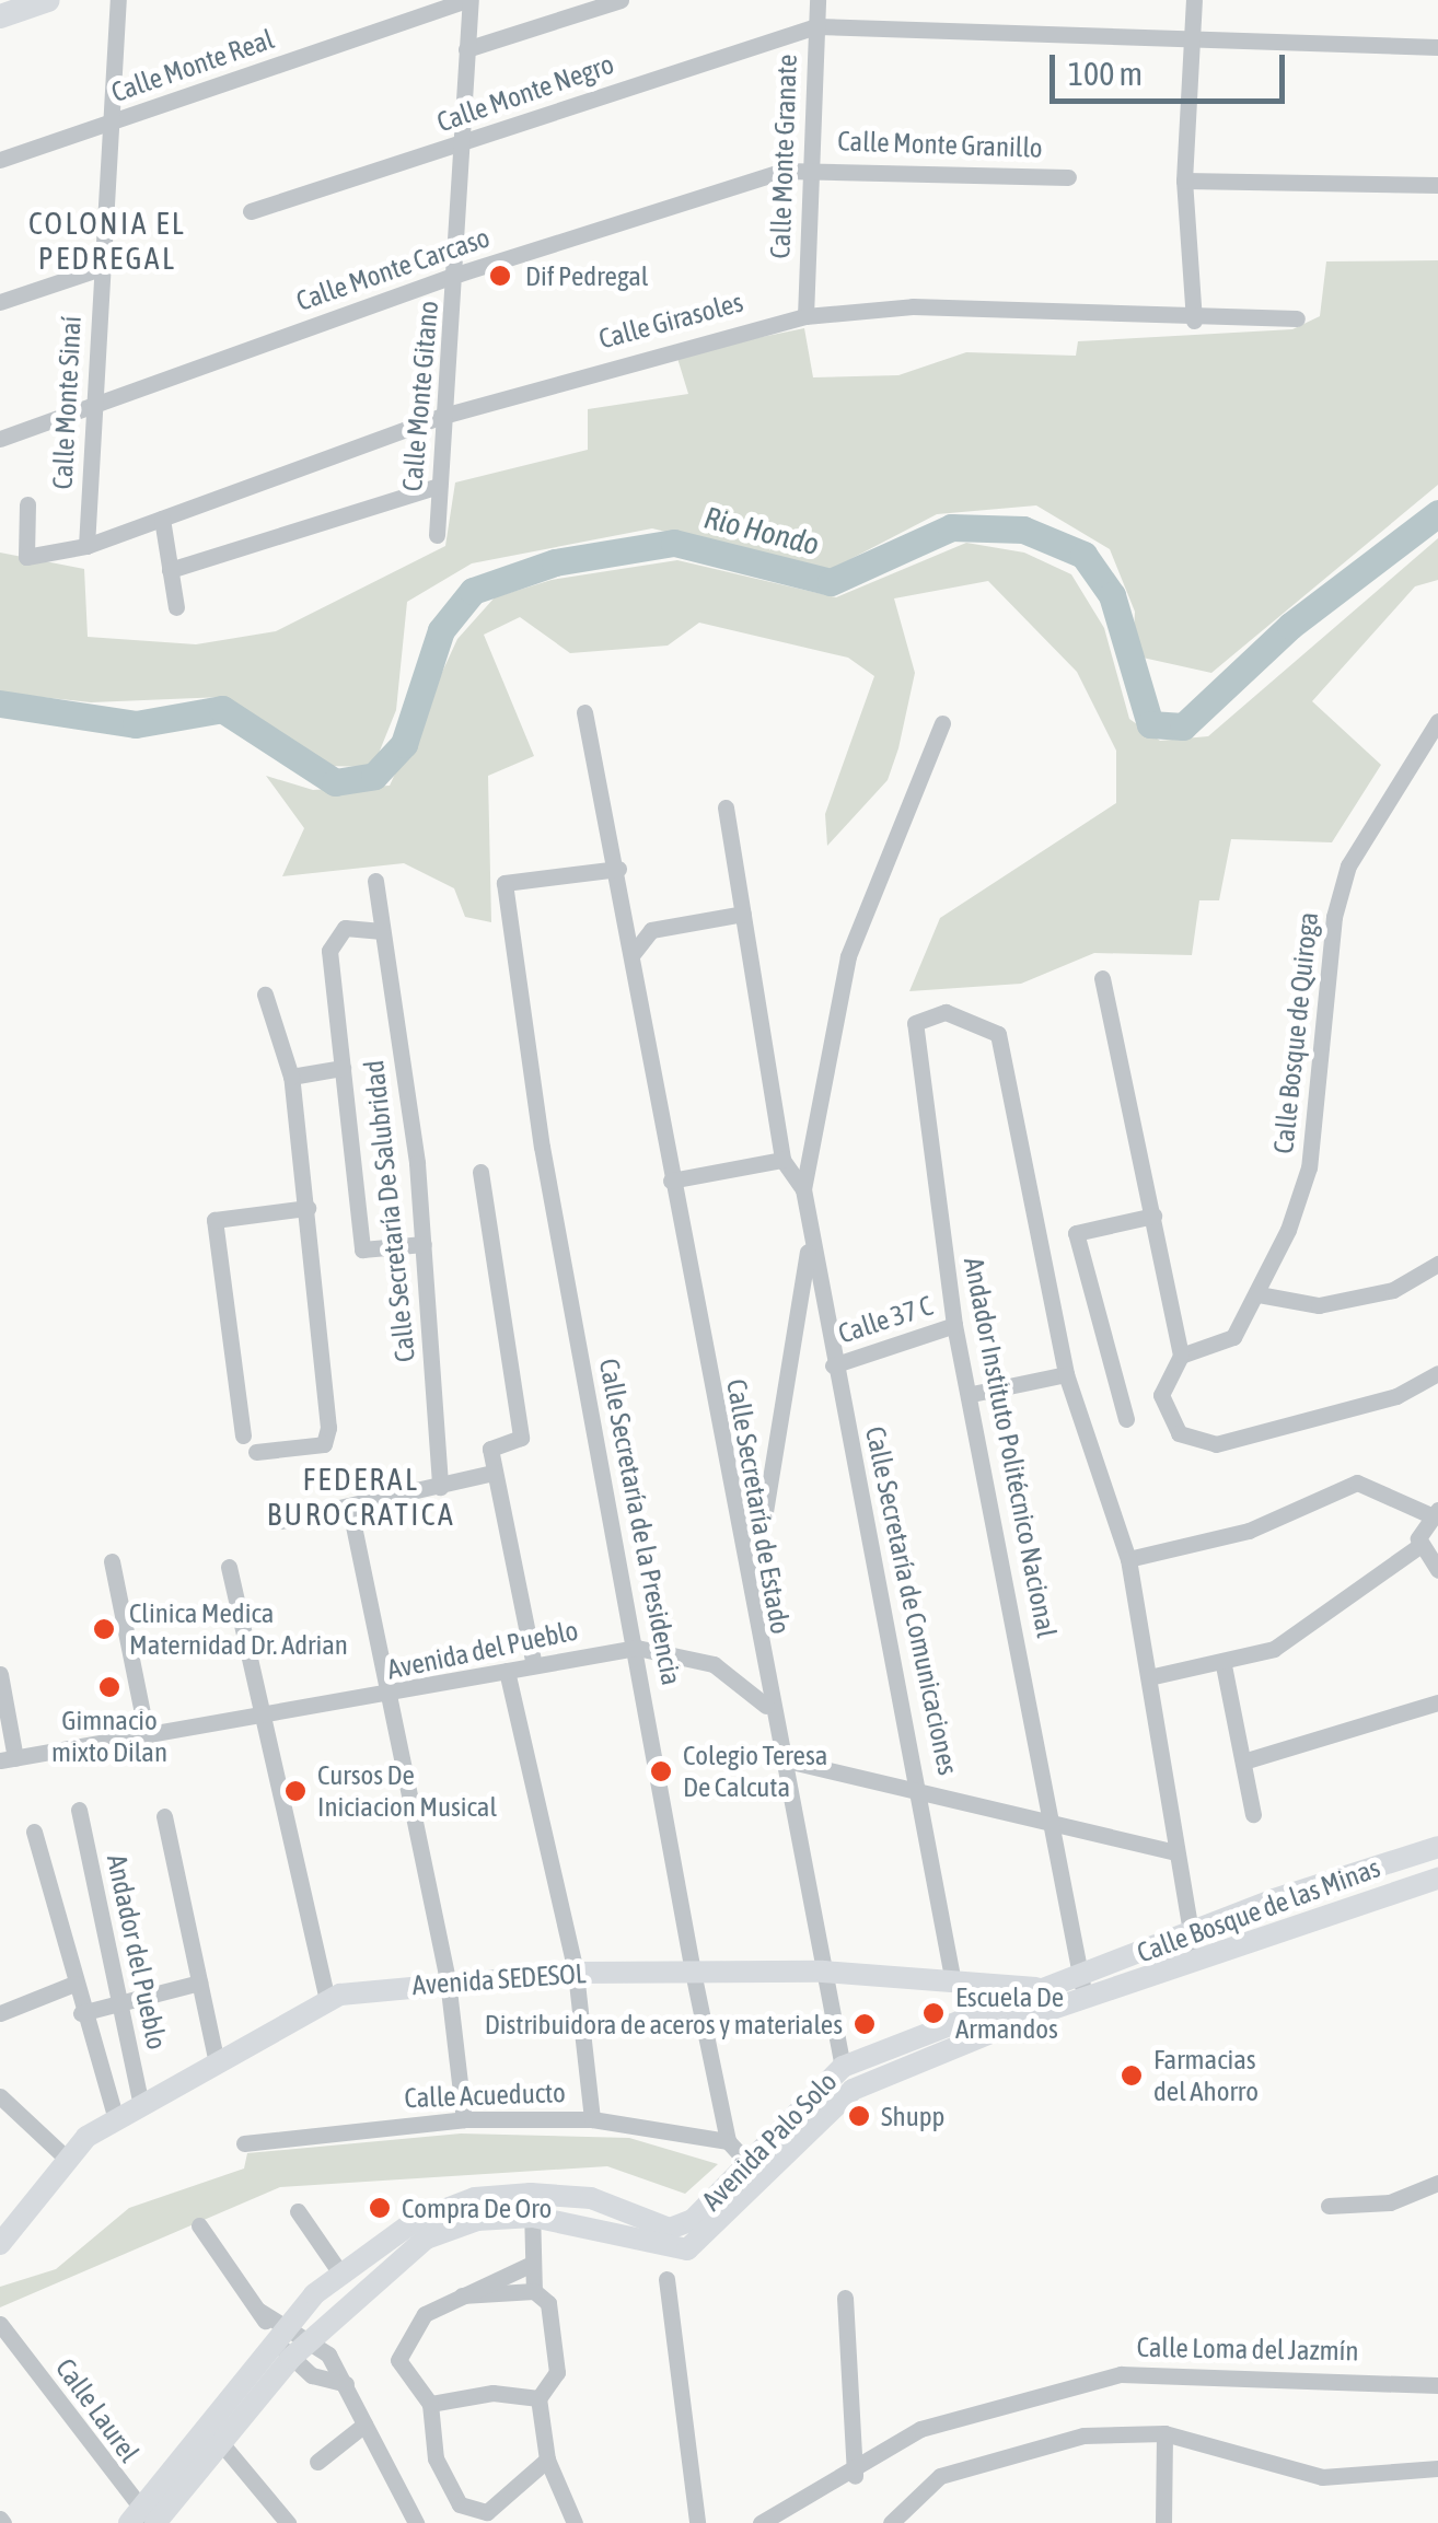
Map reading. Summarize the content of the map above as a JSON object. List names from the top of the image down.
{
  "streets": {
    "main road": ["Calle Bosque de las Minas", "Avenida SEDESOL", "Avenida Palo Solo"],
    "street": [
      "Calle Monte Real",
      "Calle Monte Negro",
      "Calle Monte Granillo",
      "Calle Monte Granate",
      "Calle Monte Carcaso",
      "Calle Girasoles",
      "Calle Monte Gitano",
      "Calle Monte Sinaí",
      "Calle Bosque de Quiroga",
      "Calle Secretaría De Salubridad",
      "Calle 37 C",
      "Andador Instituto Politécnico Nacional",
      "Calle Secretaría de Estado",
      "Calle Secretaría de la Presidencia",
      "Calle Secretaría de Comunicaciones",
      "Avenida del Pueblo",
      "Andador del Pueblo",
      "Calle Acueducto",
      "Calle Loma del Jazmín",
      "Calle Laurel"
    ]
  },
  "crossings": [
    ["Calle Monte Real", "Calle Monte Gitano"],
    ["Calle Monte Real", "Calle Monte Sinaí"],
    ["Calle Monte Negro", "Calle Monte Granate"],
    ["Calle Monte Negro", "Calle Monte Gitano"],
    ["Calle Monte Granillo", "Calle Monte Granate"],
    ["Calle Monte Granillo", "Calle Monte Carcaso"],
    ["Calle Monte Granate", "Calle Monte Carcaso"],
    ["Calle Monte Granate", "Calle Girasoles"],
    ["Calle Monte Carcaso", "Calle Monte Gitano"],
    ["Calle Monte Carcaso", "Calle Monte Sinaí"],
    ["Calle Girasoles", "Calle Monte Gitano"],
    ["Calle Girasoles", "Calle Monte Sinaí"],
    ["Calle 37 C", "Andador Instituto Politécnico Nacional"],
    ["Calle 37 C", "Calle Secretaría de Comunicaciones"],
    ["Andador Instituto Politécnico Nacional", "Calle Bosque de las Minas"],
    ["Andador Instituto Politécnico Nacional", "Avenida Palo Solo"],
    ["Calle Secretaría de Estado", "Calle Secretaría de la Presidencia"],
    ["Calle Secretaría de Estado", "Avenida del Pueblo"],
    ["Calle Secretaría de Estado", "Avenida SEDESOL"],
    ["Calle Secretaría de Estado", "Avenida Palo Solo"],
    ["Calle Secretaría de la Presidencia", "Avenida del Pueblo"],
    ["Calle Secretaría de la Presidencia", "Avenida SEDESOL"],
    ["Calle Secretaría de la Presidencia", "Calle Acueducto"],
    ["Calle Secretaría de Comunicaciones", "Avenida SEDESOL"],
    ["Calle Bosque de las Minas", "Avenida Palo Solo"],
    ["Andador del Pueblo", "Avenida SEDESOL"],
    ["Avenida SEDESOL", "Avenida Palo Solo"],
    ["Avenida Palo Solo", "Calle Laurel"]
  ],
  "districts": ["COLONIA EL PEDREGAL", "FEDERAL BUROCRATICA"],
  "water": ["Rio Hondo"],
  "places": [
    "Dif Pedregal",
    "Clinica Medica Maternidad Dr. Adrian",
    "Gimnacio mixto Dilan",
    "Colegio Teresa De Calcuta",
    "Cursos De Iniciacion Musical",
    "Escuela De Armandos",
    "Distribuidora de aceros y materiales",
    "Farmacias del Ahorro",
    "Shupp",
    "Compra De Oro"
  ],
  "scale_bar": "100 m"
}
